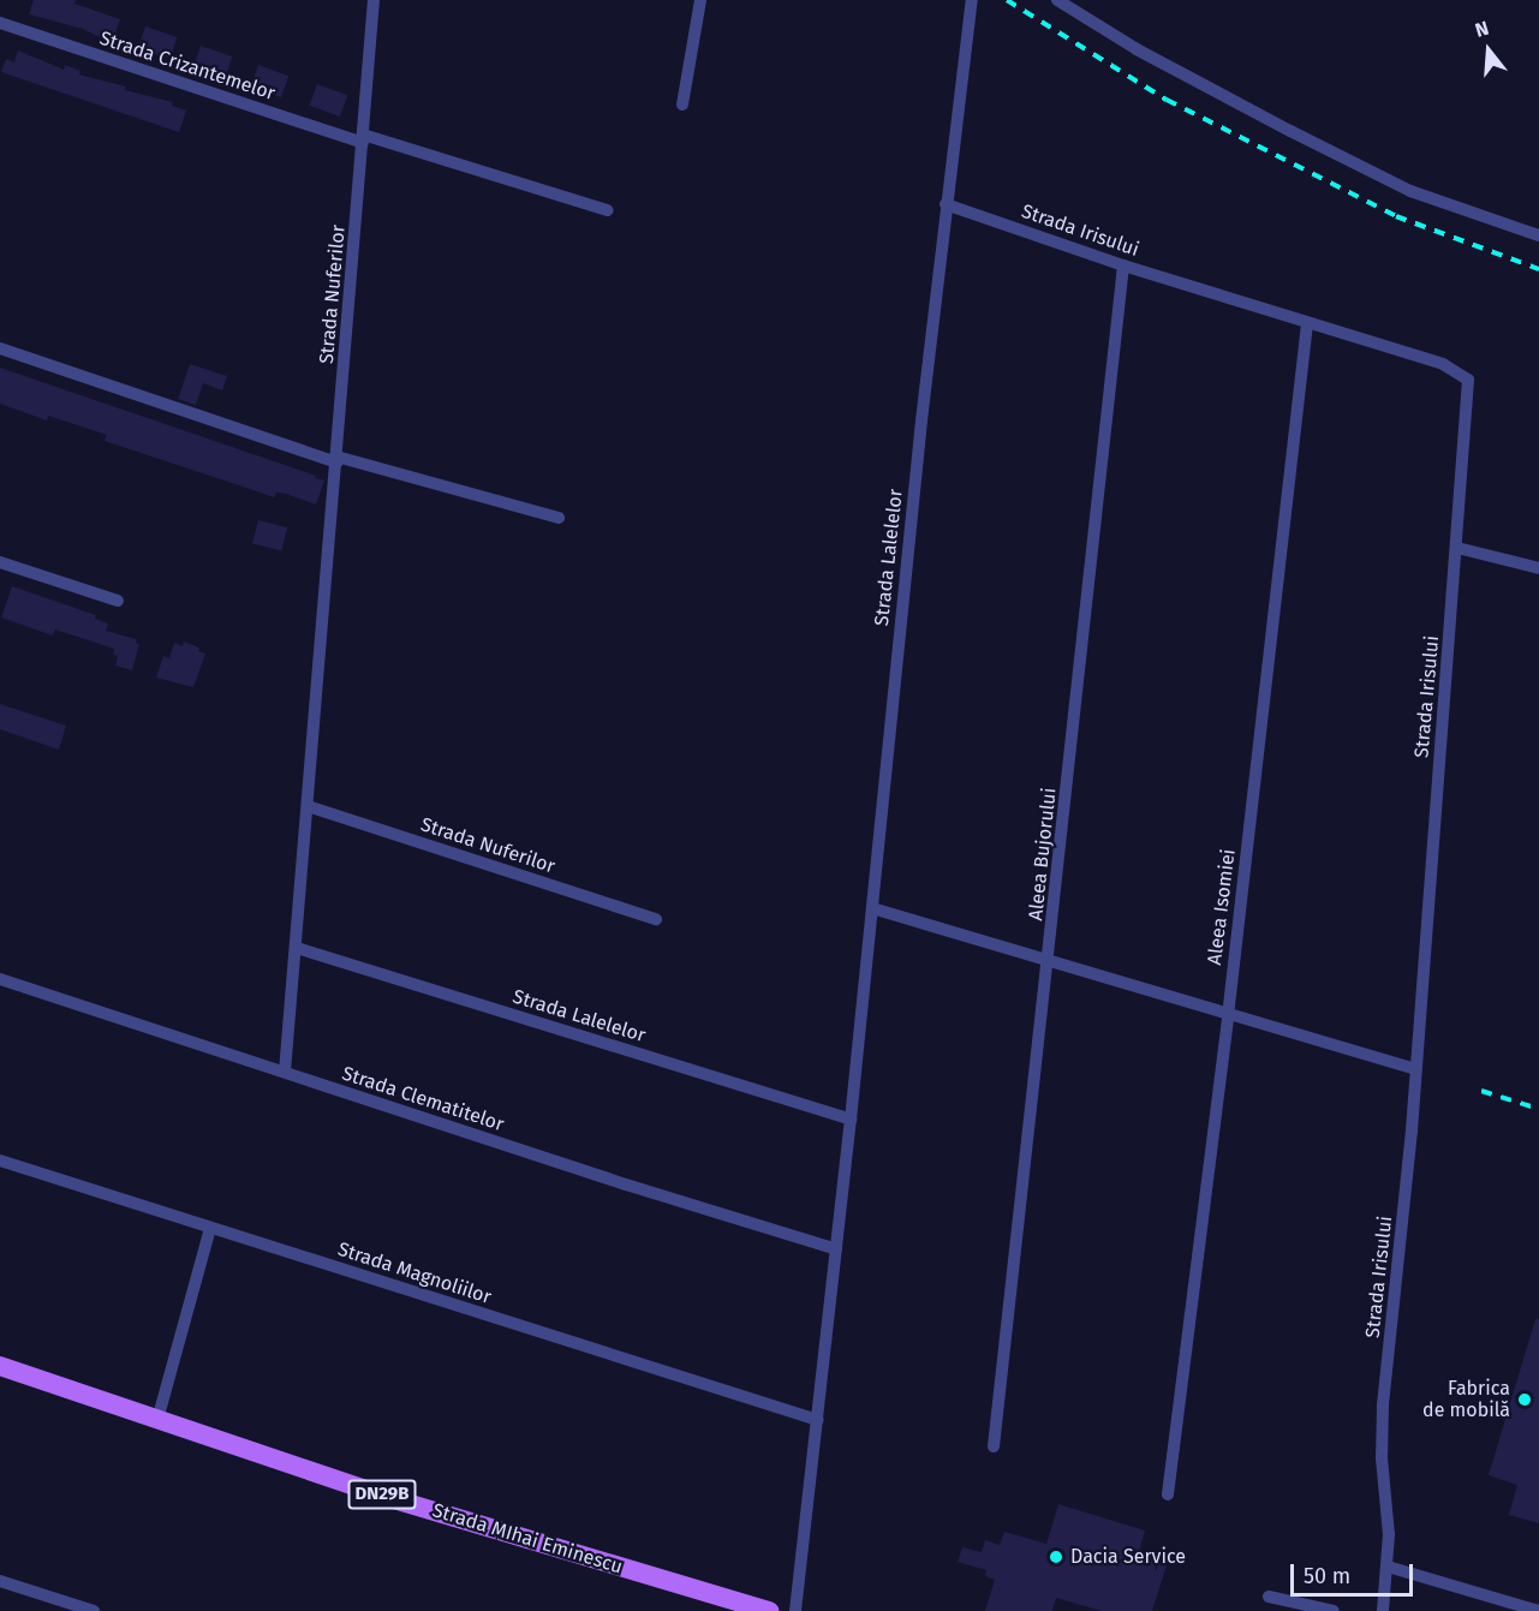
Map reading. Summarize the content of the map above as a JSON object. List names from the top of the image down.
{
  "streets": {
    "main road": ["DN29B", "Strada MIhai Eminescu"],
    "street": [
      "Strada Crizantemelor",
      "Strada Irisului",
      "Strada Nuferilor",
      "Strada Lalelelor",
      "Aleea Bujorului",
      "Aleea Isomiei",
      "Strada Clematitelor",
      "Strada Magnoliilor"
    ]
  },
  "crossings": [
    ["Strada Crizantemelor", "Strada Nuferilor"],
    ["Strada Irisului", "Strada Lalelelor"],
    ["Strada Irisului", "Aleea Bujorului"],
    ["Strada Irisului", "Aleea Isomiei"],
    ["Strada Nuferilor", "Strada Lalelelor"],
    ["Strada Nuferilor", "Strada Clematitelor"],
    ["Strada Lalelelor", "Strada Clematitelor"],
    ["Strada Lalelelor", "Strada Magnoliilor"]
  ],
  "places": ["Fabrica de mobilă", "Dacia Service"],
  "scale_bar": "50 m",
  "north": "top"
}
